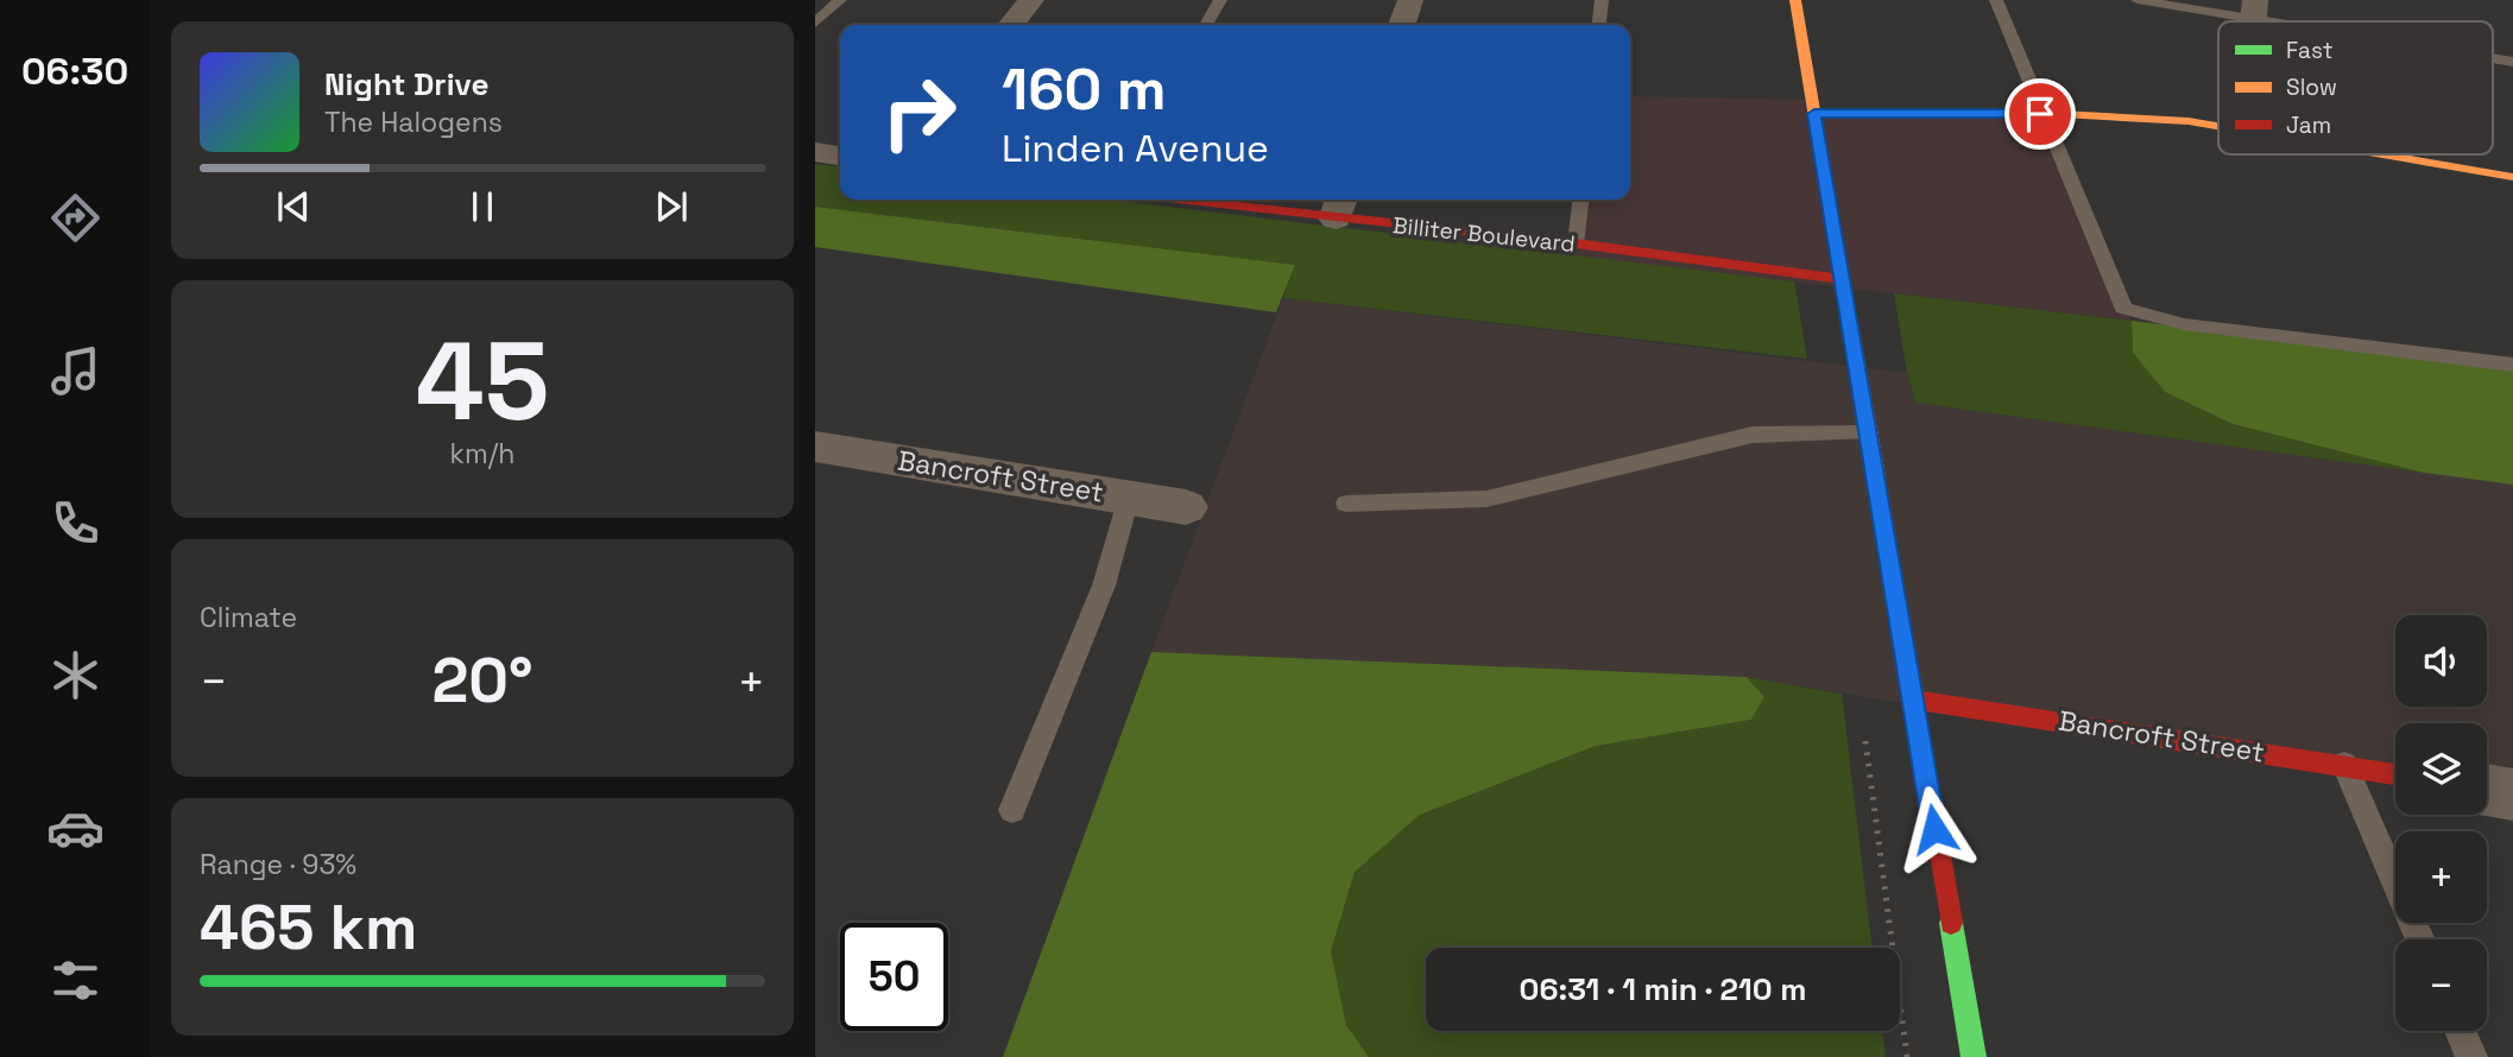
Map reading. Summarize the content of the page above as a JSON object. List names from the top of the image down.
{
  "streets": {
    "street": ["Billiter Boulevard", "Bancroft Street"]
  },
  "legend": ["Fast", "Slow", "Jam"],
  "page": {
    "tabs": "06:30",
    "turn": ["160 m", "Linden Avenue"],
    "song": ["Night Drive", "The Halogens"],
    "tile": [
      ["45", "km/h"],
      "Climate",
      ["Range · 93%", "465 km"]
    ],
    "map_buttons": ["+", "−"],
    "heat": ["−", "20°", "+"],
    "limit": "50",
    "trip": "06:31 · 1 min · 210 m"
  }
}
